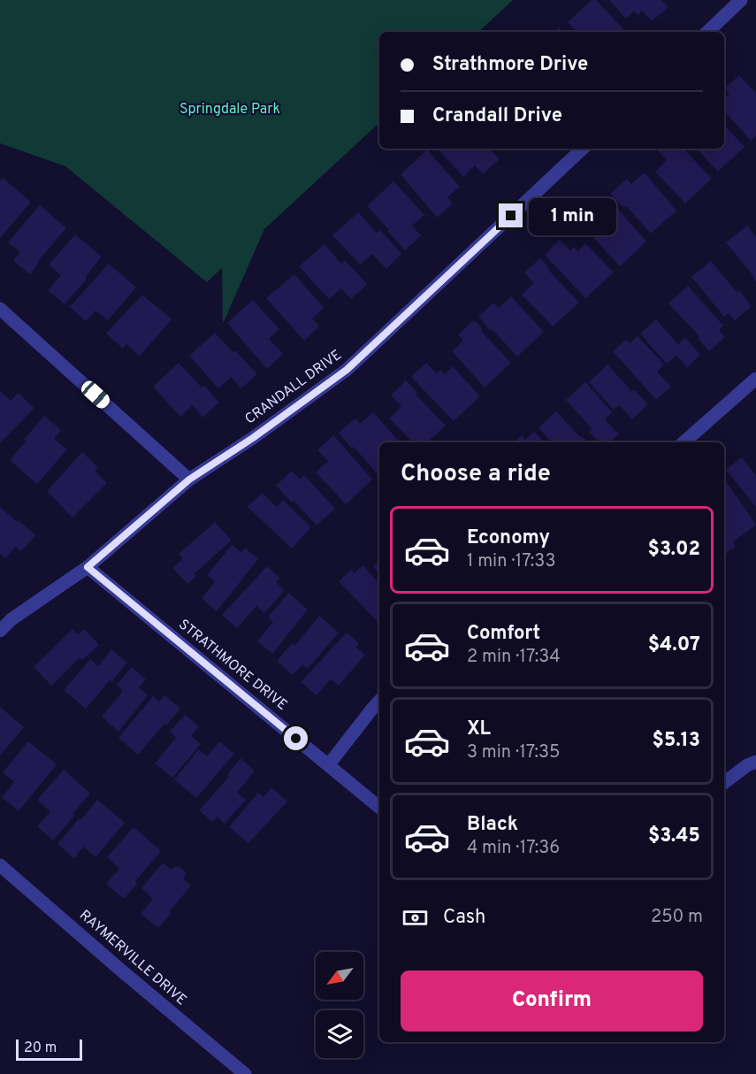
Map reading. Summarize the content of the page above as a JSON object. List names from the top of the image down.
{
  "streets": {
    "street": ["CRANDALL DRIVE", "STRATHMORE DRIVE", "RAYMERVILLE DRIVE"]
  },
  "crossings": [
    ["CRANDALL DRIVE", "STRATHMORE DRIVE"]
  ],
  "parks": ["Springdale Park"],
  "scale_bar": "20 m",
  "north": "bottom left",
  "page": {
    "banner": ["Strathmore Drive", "Crandall Drive"],
    "bubble": "1 min",
    "heading": "Choose a ride",
    "list": [
      {
        "name": "Economy",
        "note": "1 min · 17:33",
        "value": "$3.02"
      },
      {
        "name": "Comfort",
        "note": "2 min · 17:34",
        "value": "$4.07"
      },
      {
        "name": "XL",
        "note": "3 min · 17:35",
        "value": "$5.13"
      },
      {
        "name": "Black",
        "note": "4 min · 17:36",
        "value": "$3.45"
      }
    ],
    "pay": ["Cash", "250 m"],
    "buttons": "Confirm",
    "scale": "20 m"
  }
}
